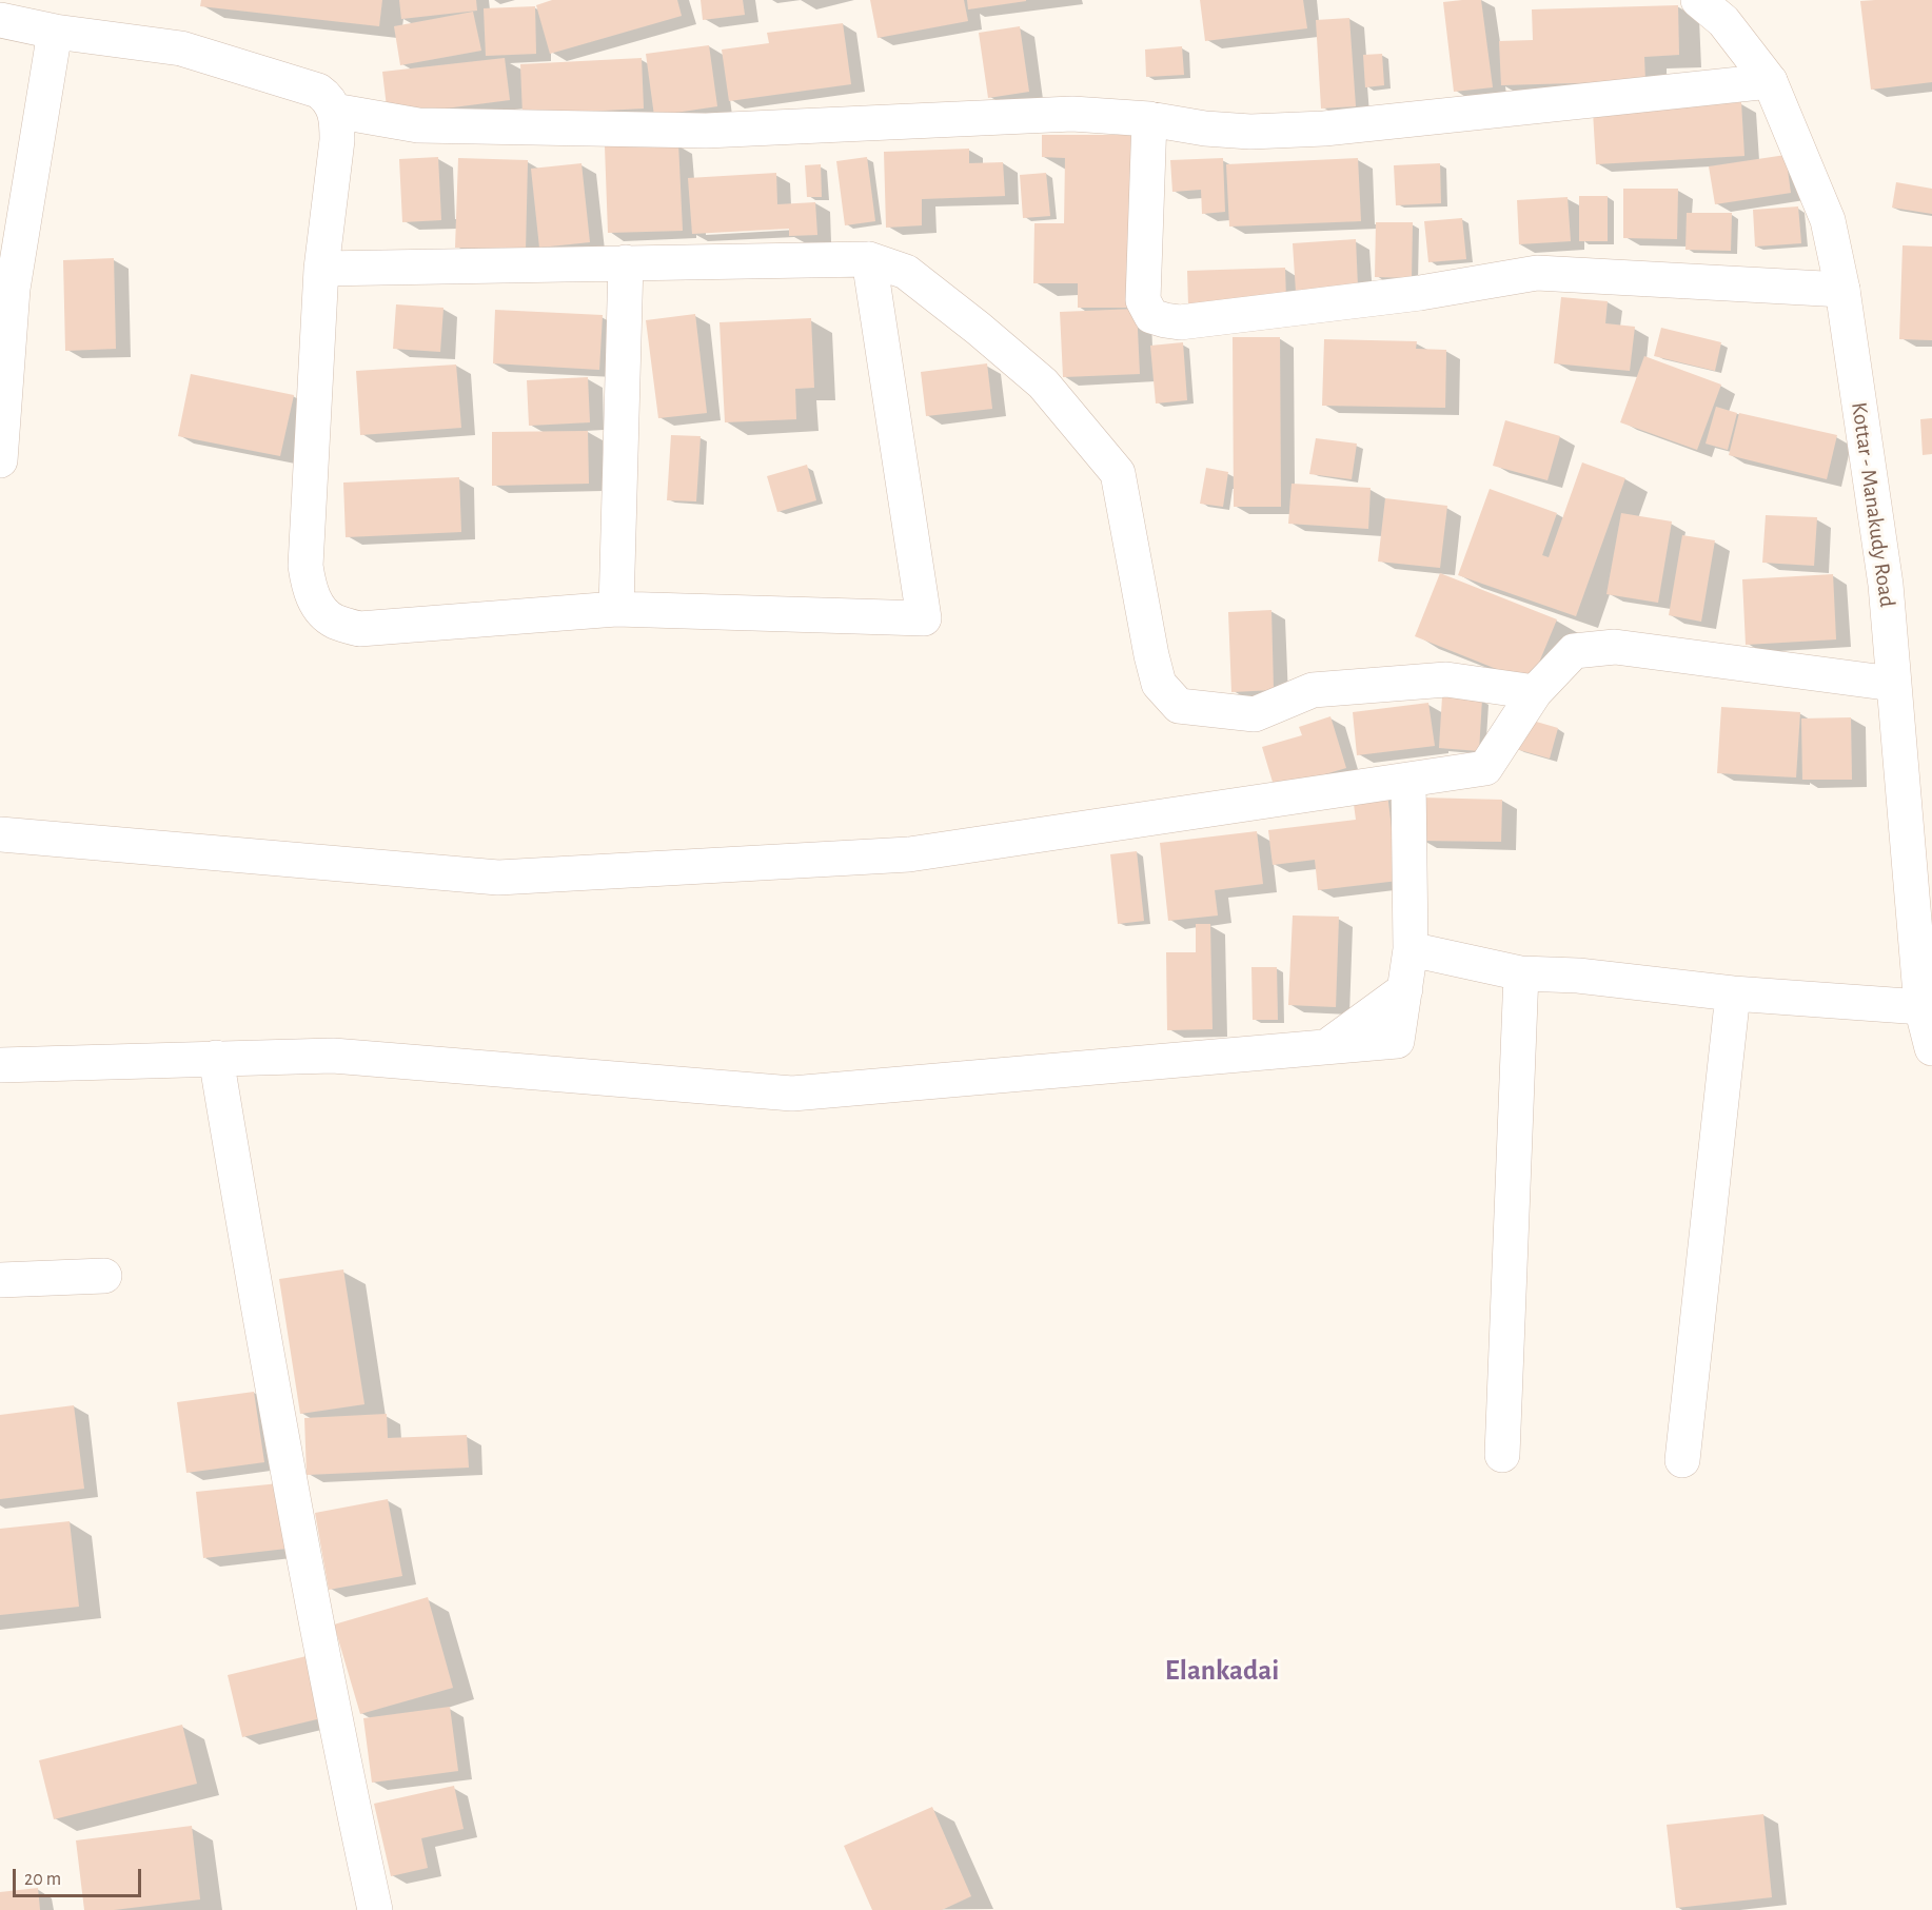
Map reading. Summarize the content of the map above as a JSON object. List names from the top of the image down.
{
  "streets": {
    "street": ["Kottar - Manakudy Road"]
  },
  "districts": ["Elankadai"],
  "scale_bar": "20 m"
}
